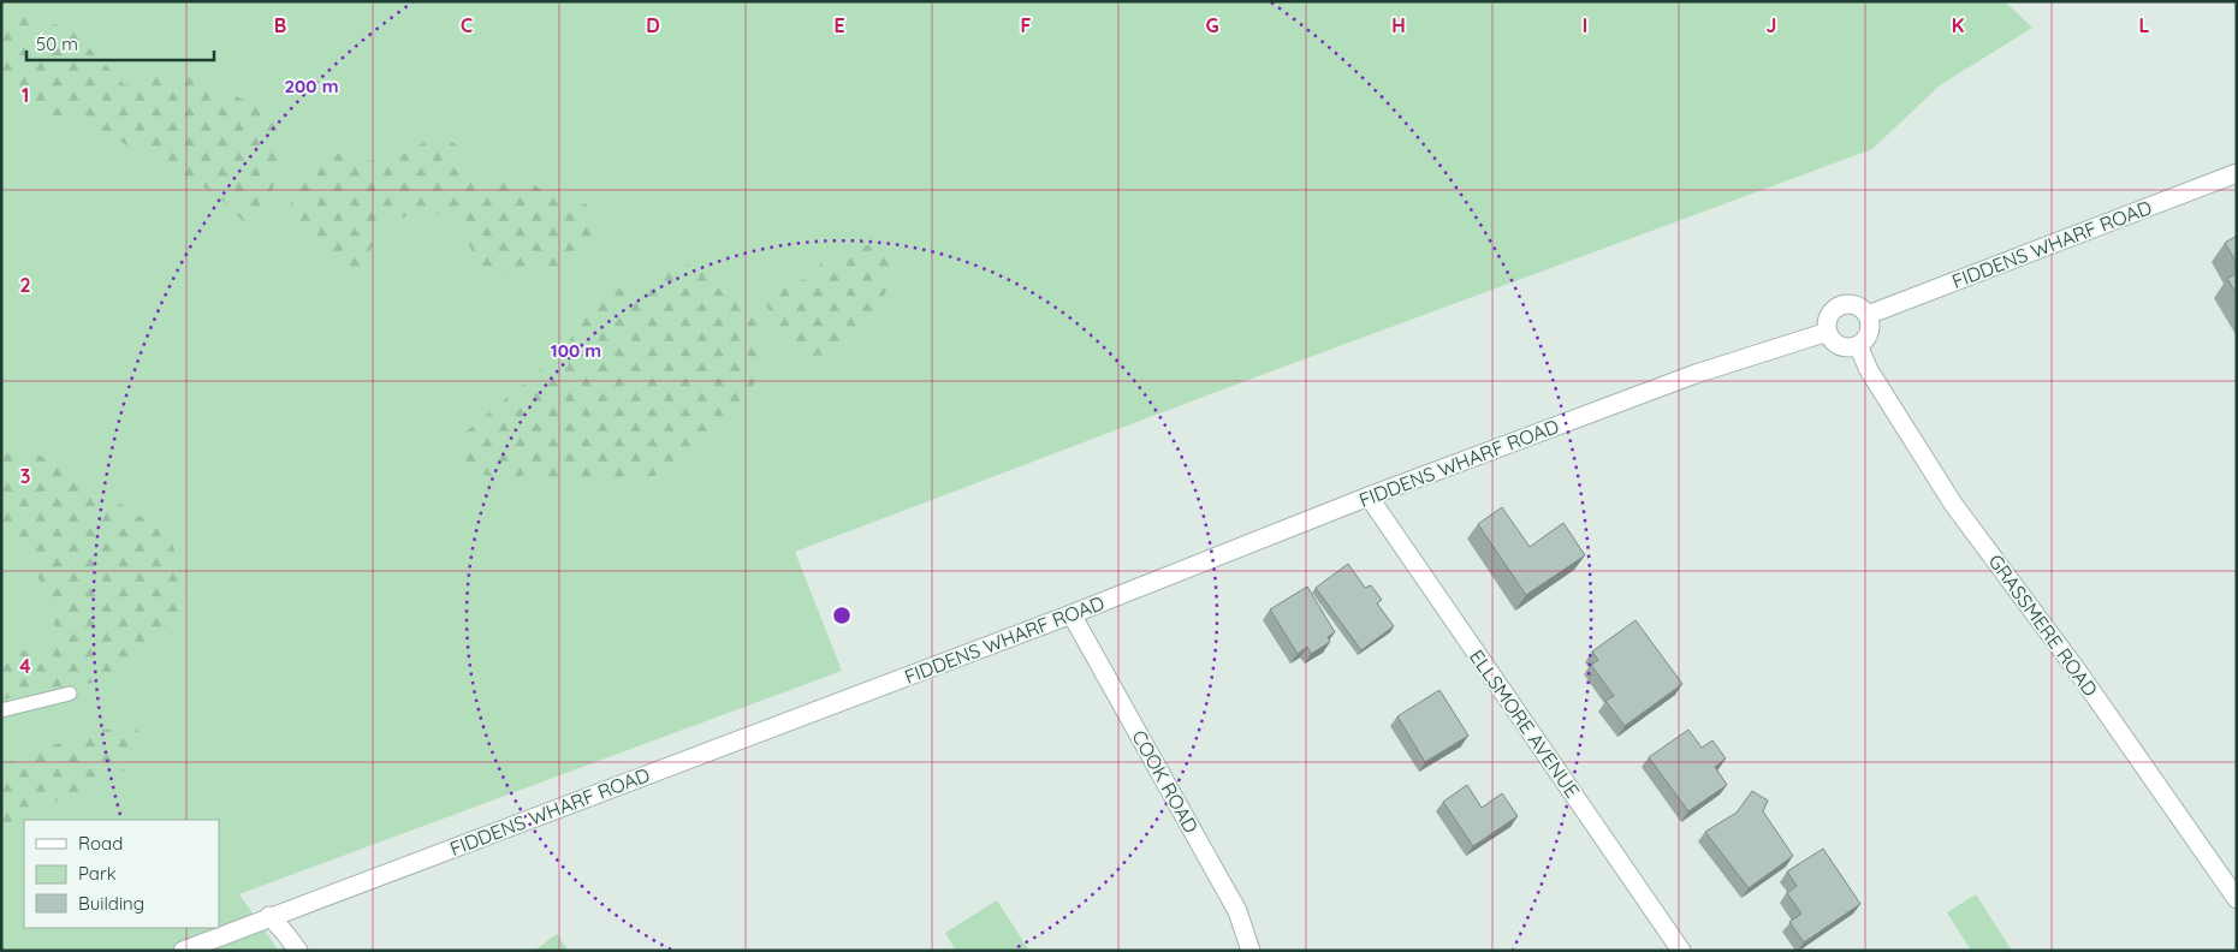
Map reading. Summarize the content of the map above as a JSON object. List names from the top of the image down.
{
  "streets": {
    "street": [
      "FIDDENS WHARF ROAD",
      "GRASSMERE ROAD",
      "ELLSMORE AVENUE",
      "COOK ROAD"
    ]
  },
  "crossings": [
    ["FIDDENS WHARF ROAD", "GRASSMERE ROAD"],
    ["FIDDENS WHARF ROAD", "ELLSMORE AVENUE"],
    ["FIDDENS WHARF ROAD", "COOK ROAD"]
  ],
  "legend": ["Road", "Park", "Building"],
  "scale_bar": "50 m",
  "grid": {
    "columns": [
      "B",
      "C",
      "D",
      "E",
      "F",
      "G",
      "H",
      "I",
      "J",
      "K",
      "L"
    ],
    "rows": [
      "1",
      "2",
      "3",
      "4"
    ]
  },
  "rings": ["200 m", "100 m"]
}
